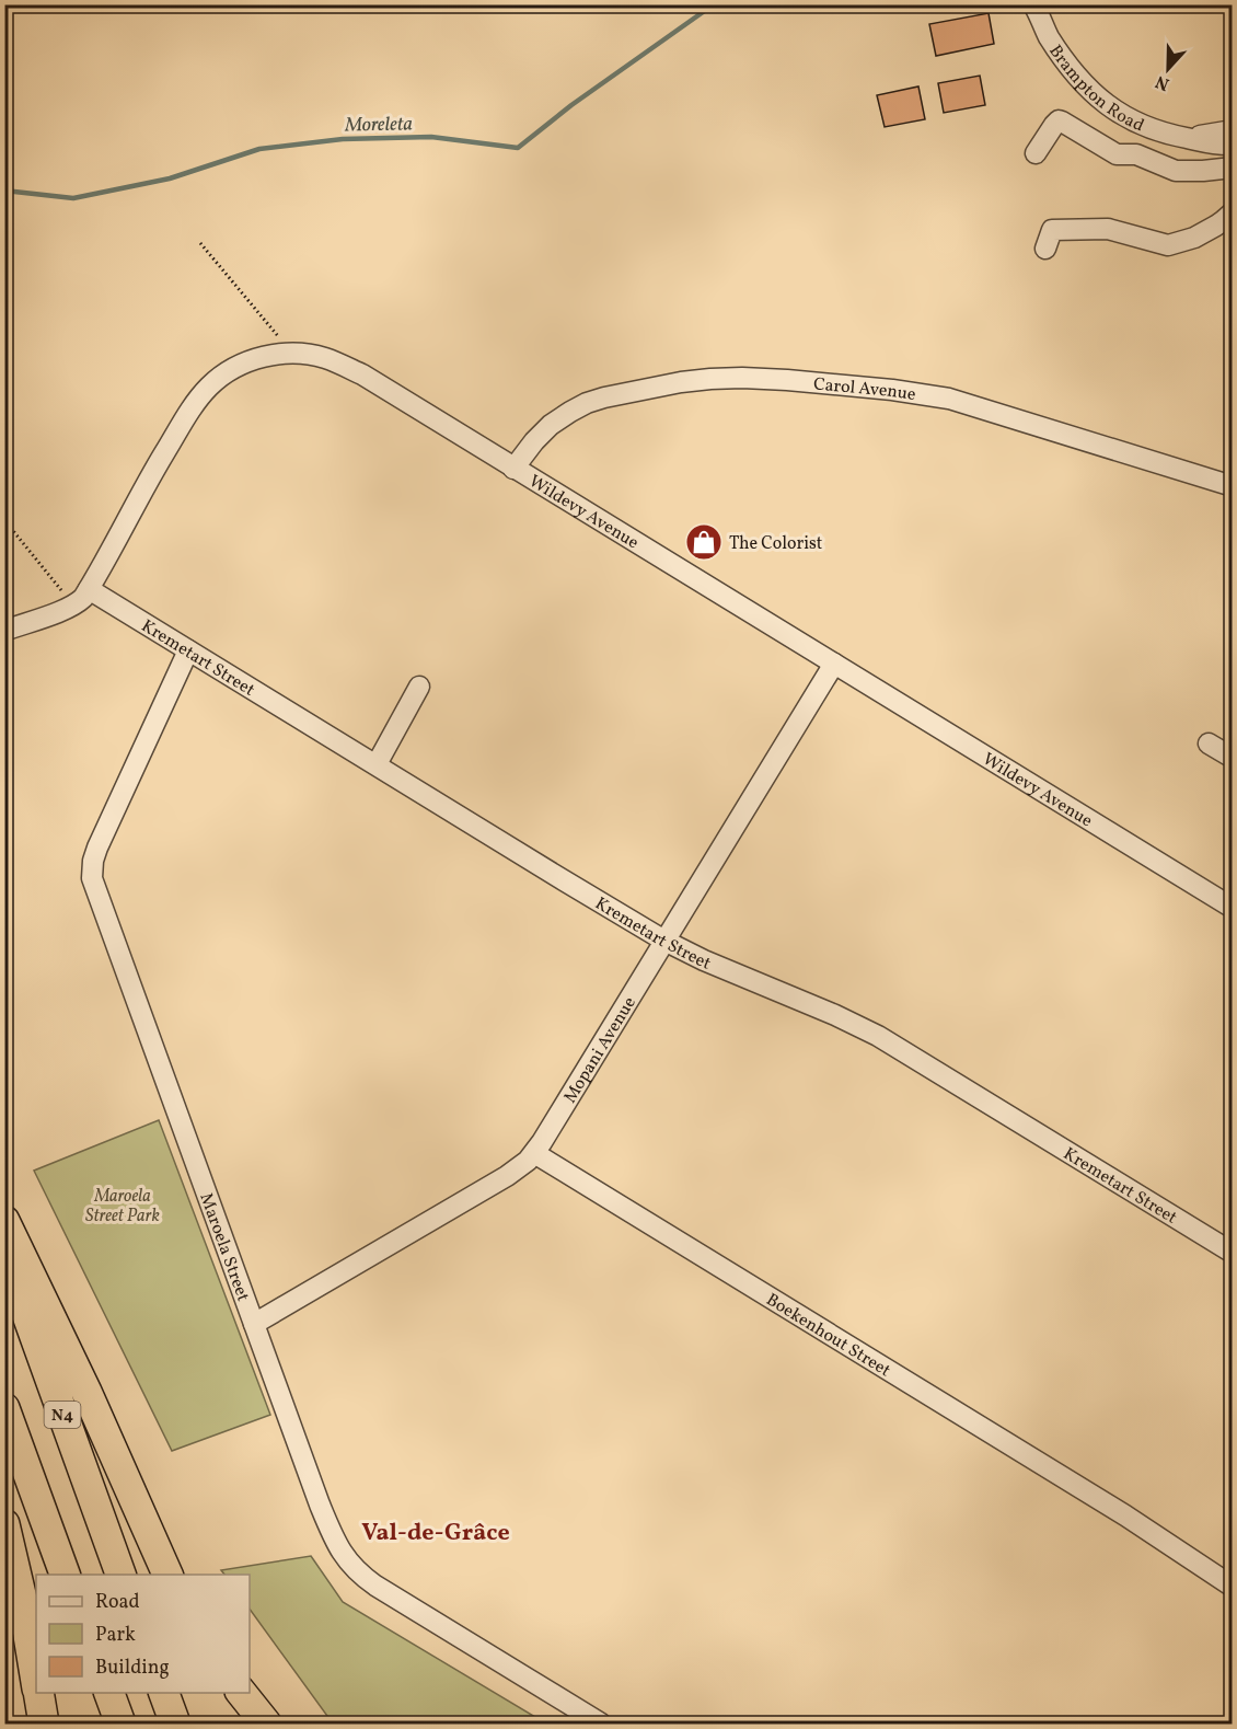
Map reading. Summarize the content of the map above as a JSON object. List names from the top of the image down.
{
  "streets": {
    "highway": ["N4"],
    "street": [
      "Brampton Road",
      "Carol Avenue",
      "Wildevy Avenue",
      "Kremetart Street",
      "Mopani Avenue",
      "Maroela Street",
      "Boekenhout Street"
    ]
  },
  "crossings": [
    ["Carol Avenue", "Wildevy Avenue"],
    ["Wildevy Avenue", "Kremetart Street"],
    ["Wildevy Avenue", "Mopani Avenue"],
    ["Kremetart Street", "Mopani Avenue"],
    ["Kremetart Street", "Maroela Street"],
    ["Mopani Avenue", "Maroela Street"],
    ["Mopani Avenue", "Boekenhout Street"]
  ],
  "districts": ["Val-de-Grâce"],
  "water": ["Moreleta"],
  "parks": ["Maroela Street Park"],
  "places": {
    "shop": ["The Colorist"]
  },
  "legend": ["Road", "Park", "Building"],
  "north": "bottom"
}
